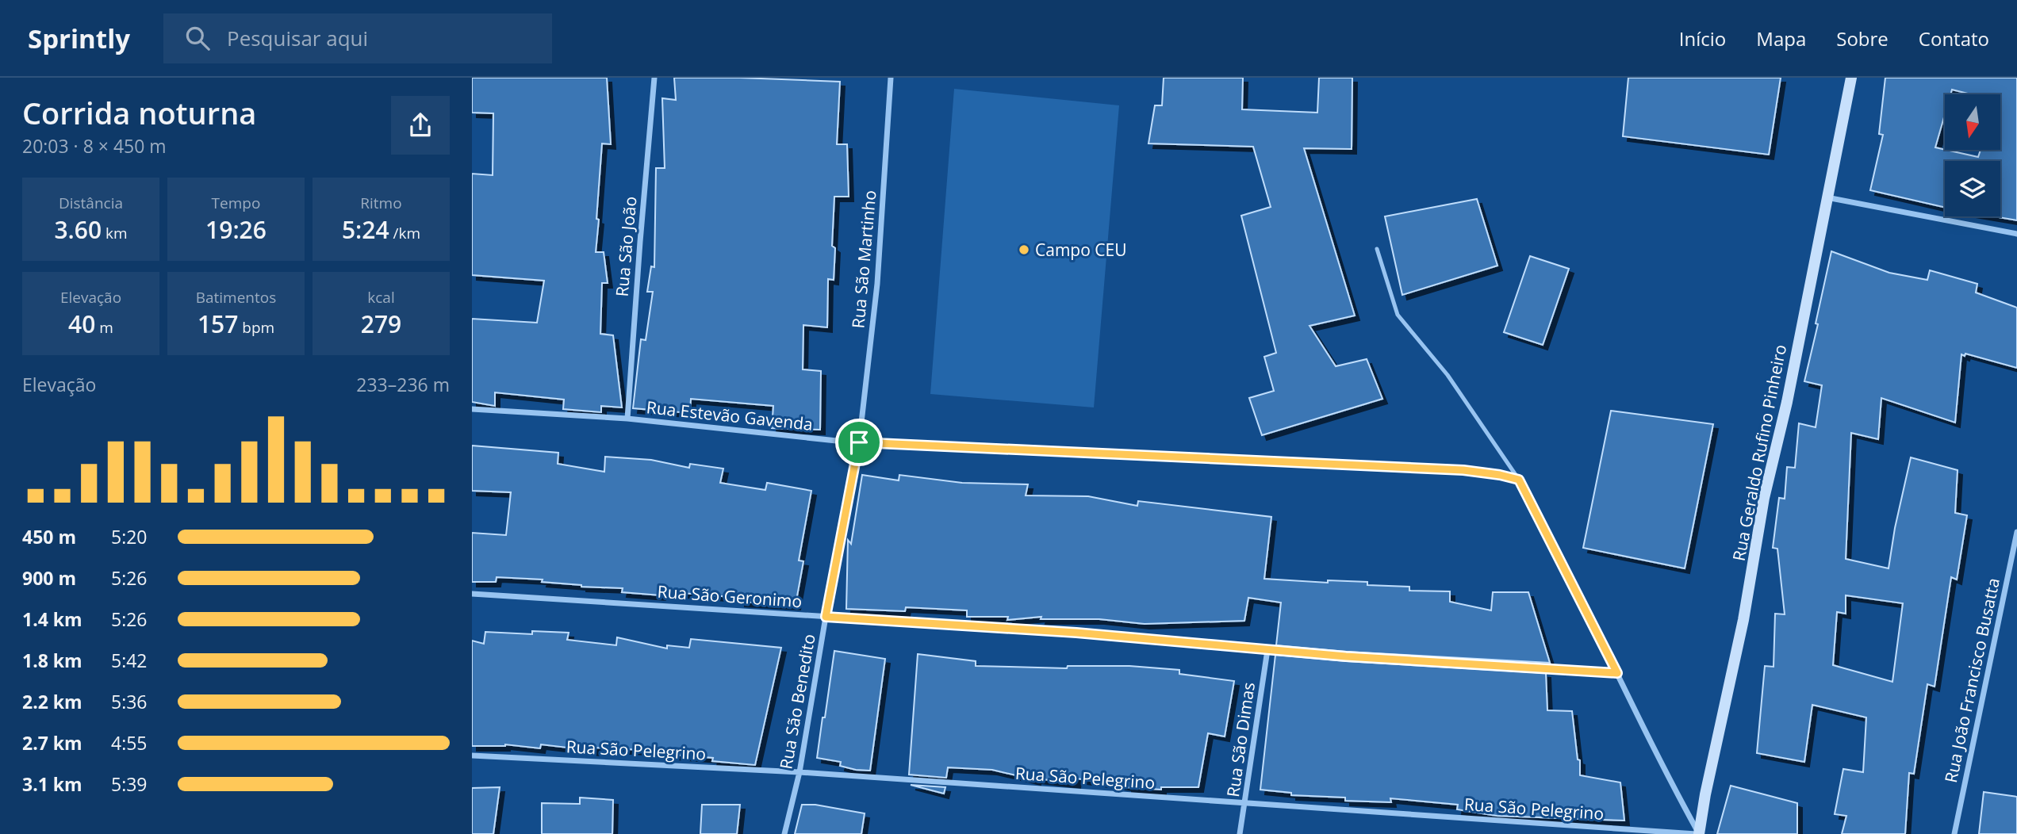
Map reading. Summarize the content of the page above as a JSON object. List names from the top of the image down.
{
  "streets": {
    "street": [
      "Rua São João",
      "Rua São Martinho",
      "Rua Estevão Gavenda",
      "Rua Geraldo Rufino Pinheiro",
      "Rua São Geronimo",
      "Rua João Francisco Busatta",
      "Rua São Benedito",
      "Rua São Dimas",
      "Rua São Pelegrino"
    ]
  },
  "crossings": [
    ["Rua São João", "Rua Estevão Gavenda"],
    ["Rua São Martinho", "Rua Estevão Gavenda"],
    ["Rua São Martinho", "Rua São Benedito"],
    ["Rua Estevão Gavenda", "Rua São Benedito"],
    ["Rua Geraldo Rufino Pinheiro", "Rua São Pelegrino"],
    ["Rua São Geronimo", "Rua São Benedito"],
    ["Rua São Geronimo", "Rua São Dimas"],
    ["Rua São Benedito", "Rua São Pelegrino"],
    ["Rua São Dimas", "Rua São Pelegrino"]
  ],
  "places": ["Campo CEU"],
  "north": "bottom",
  "page": {
    "header": "Sprintly",
    "search": "Pesquisar aqui",
    "nav": [
      "Início",
      "Mapa",
      "Sobre",
      "Contato"
    ],
    "heading": ["Corrida noturna", "20:03 · 8 × 450 m"],
    "stats": [
      ["Distância", "3.60 km"],
      ["Tempo", "19:26"],
      ["Ritmo", "5:24 /km"],
      ["Elevação", "40 m"],
      ["Batimentos", "157 bpm"],
      ["kcal", "279"]
    ],
    "chart": ["Elevação", "233–236 m"],
    "list": [
      {
        "name": "450 m",
        "note": "5:20"
      },
      {
        "name": "900 m",
        "note": "5:26"
      },
      {
        "name": "1.4 km",
        "note": "5:26"
      },
      {
        "name": "1.8 km",
        "note": "5:42"
      },
      {
        "name": "2.2 km",
        "note": "5:36"
      },
      {
        "name": "2.7 km",
        "note": "4:55"
      },
      {
        "name": "3.1 km",
        "note": "5:39"
      }
    ]
  }
}
